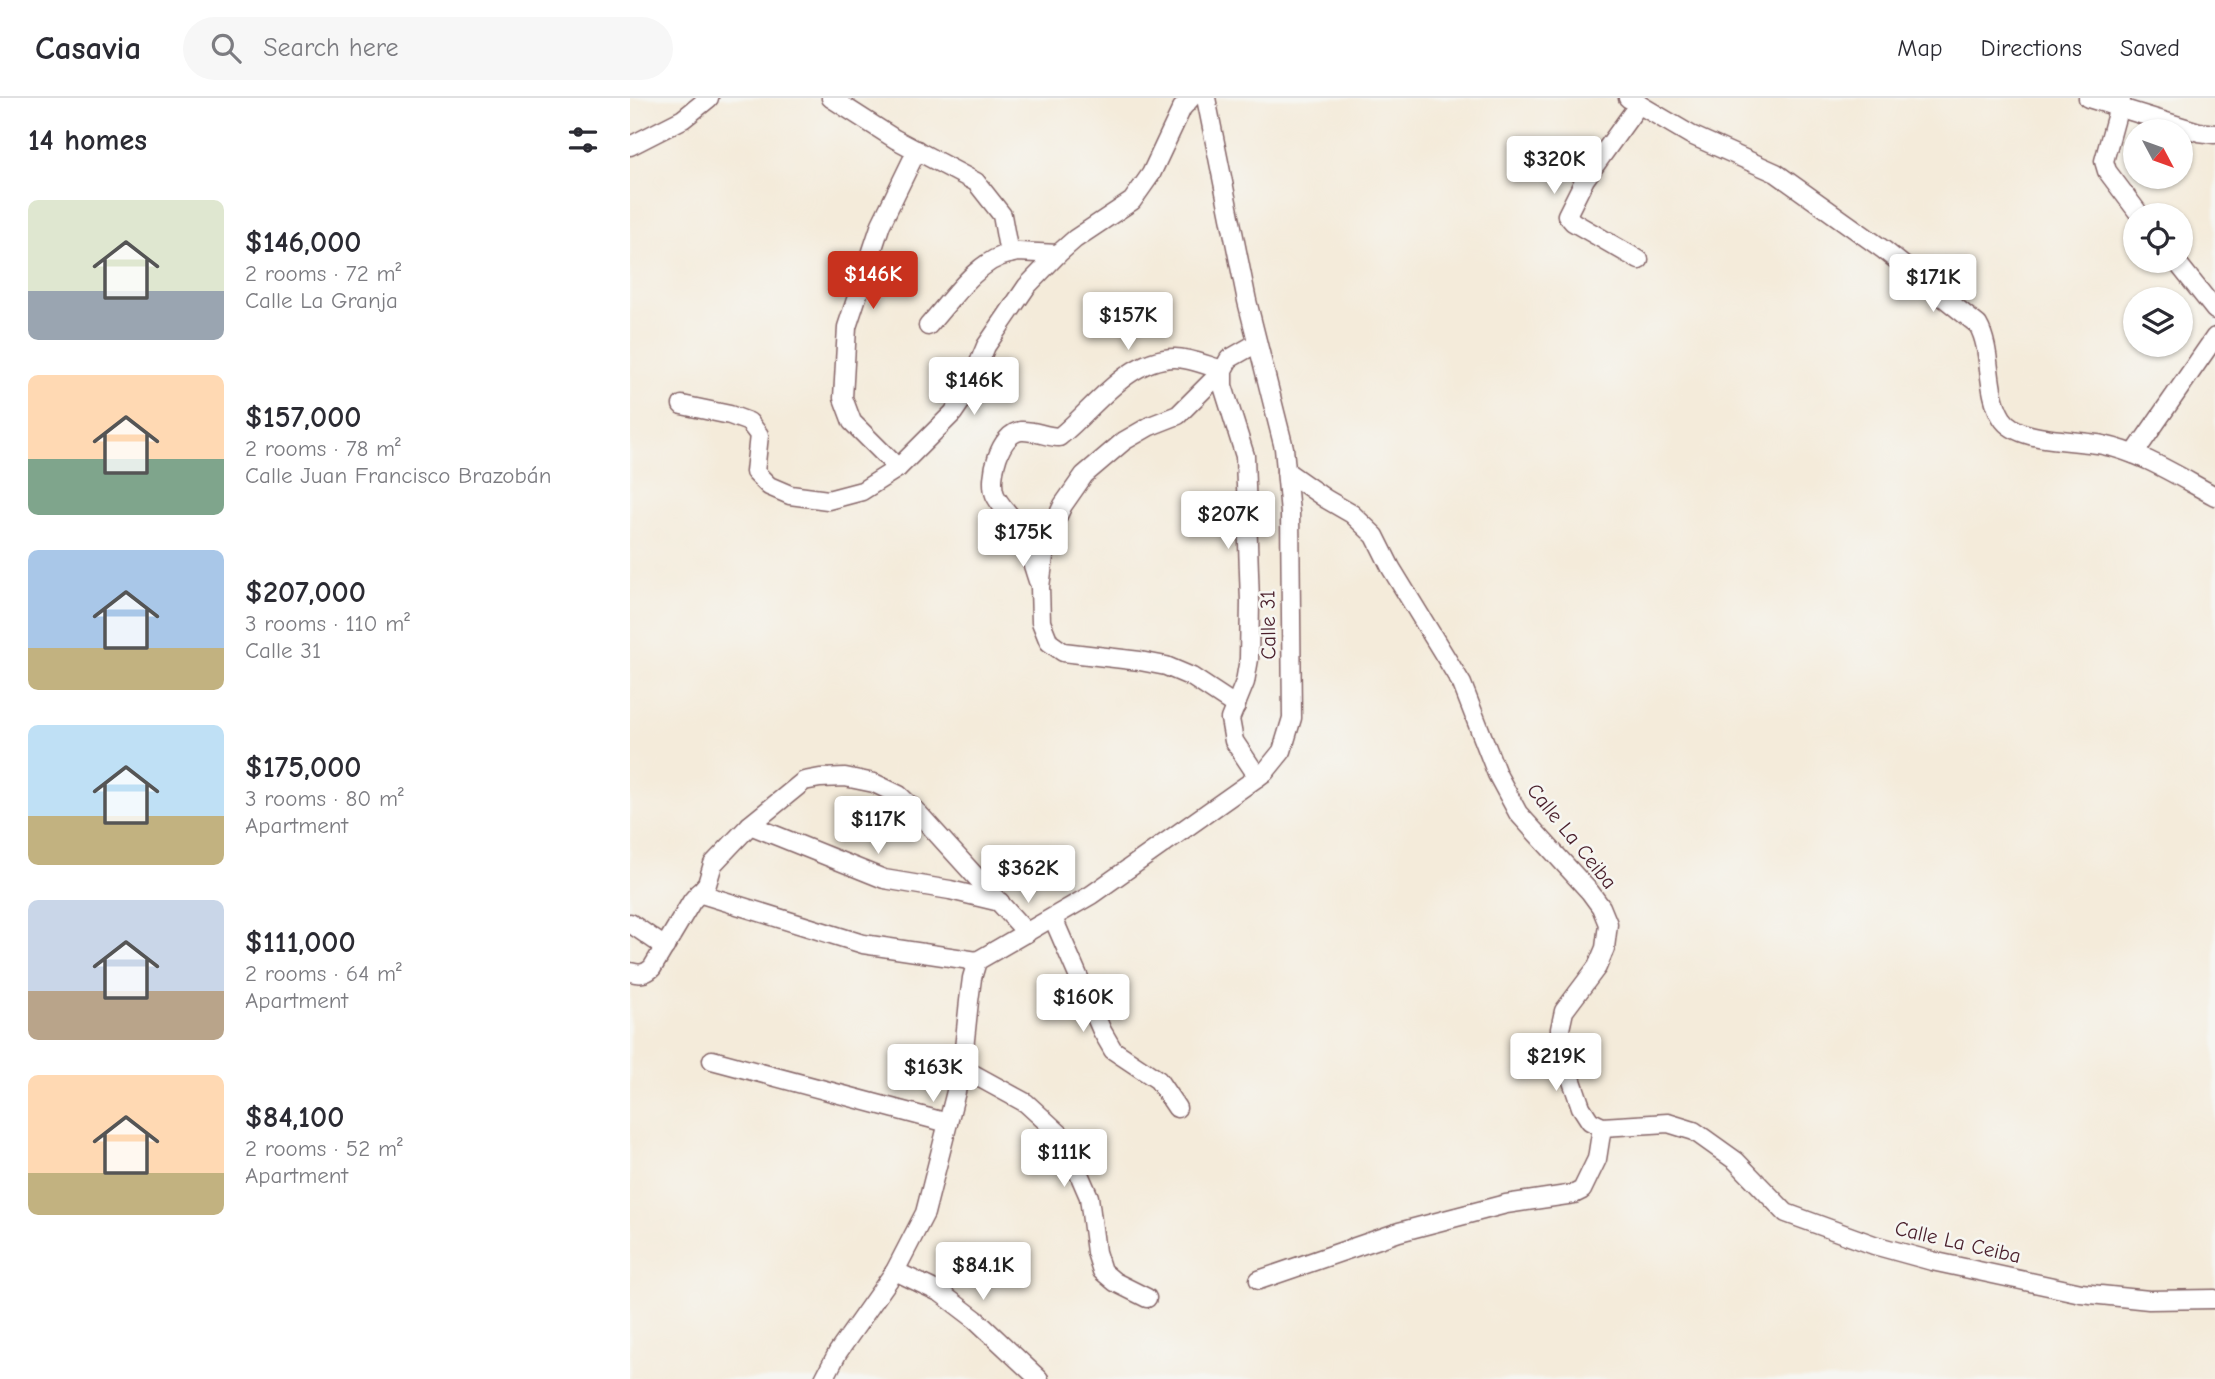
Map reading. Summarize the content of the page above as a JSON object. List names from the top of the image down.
{
  "streets": {
    "street": ["Calle 31", "Calle La Ceiba"]
  },
  "crossings": [
    ["Calle 31", "Calle La Ceiba"]
  ],
  "north": "bottom right",
  "page": {
    "header": "Casavia",
    "search": "Search here",
    "nav": ["Map", "Directions", "Saved"],
    "heading": "14 homes",
    "price": [
      "$320K",
      "$146K",
      "$171K",
      "$157K",
      "$146K",
      "$207K",
      "$175K",
      "$117K",
      "$362K",
      "$160K",
      "$219K",
      "$163K",
      "$111K",
      "$84.1K"
    ],
    "list": [
      {
        "name": "$146,000",
        "note": "2 rooms · 72 m² · Calle La Granja"
      },
      {
        "name": "$157,000",
        "note": "2 rooms · 78 m² · Calle Juan Francisco Brazobán"
      },
      {
        "name": "$207,000",
        "note": "3 rooms · 110 m² · Calle 31"
      },
      {
        "name": "$175,000",
        "note": "3 rooms · 80 m² · Apartment"
      },
      {
        "name": "$111,000",
        "note": "2 rooms · 64 m² · Apartment"
      },
      {
        "name": "$84,100",
        "note": "2 rooms · 52 m² · Apartment"
      }
    ]
  }
}
